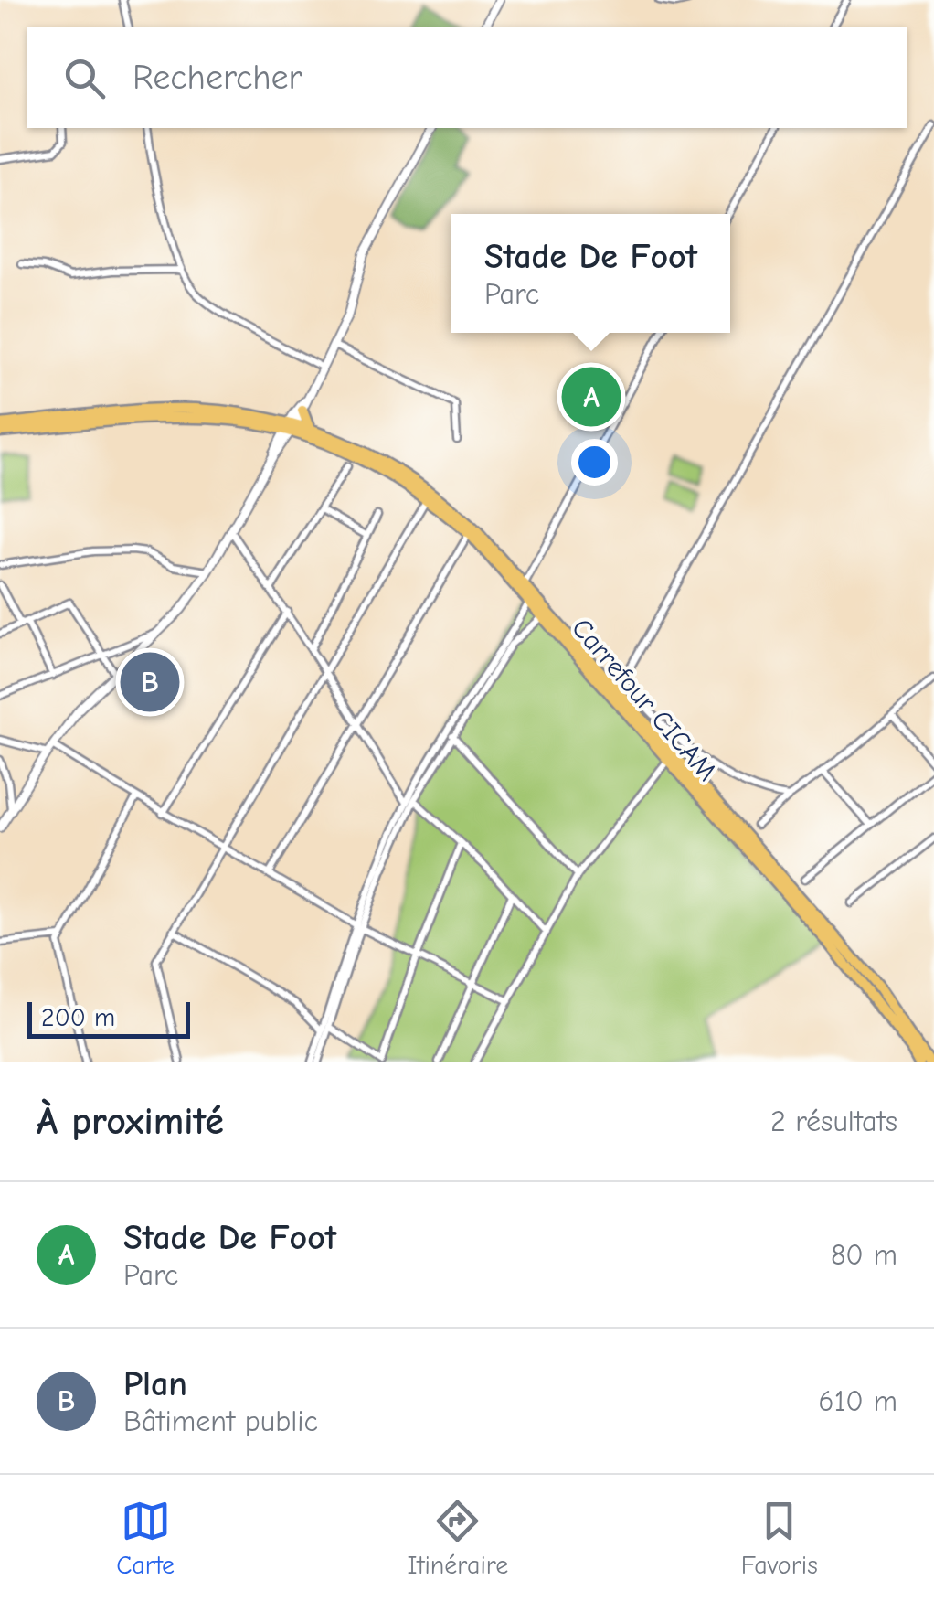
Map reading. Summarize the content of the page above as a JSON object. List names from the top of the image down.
{
  "streets": {
    "main road": ["Carrefour CICAM"]
  },
  "scale_bar": "200 m",
  "page": {
    "search": "Rechercher",
    "popup": ["Stade De Foot", "Parc"],
    "pins": ["A", "B"],
    "scale": "200 m",
    "heading": ["À proximité", "2 résultats"],
    "list": [
      {
        "mark": "A",
        "name": "Stade De Foot",
        "note": "Parc",
        "value": "80 m"
      },
      {
        "mark": "B",
        "name": "Plan",
        "note": "Bâtiment public",
        "value": "610 m"
      }
    ],
    "nav": ["Carte", "Itinéraire", "Favoris"]
  }
}
